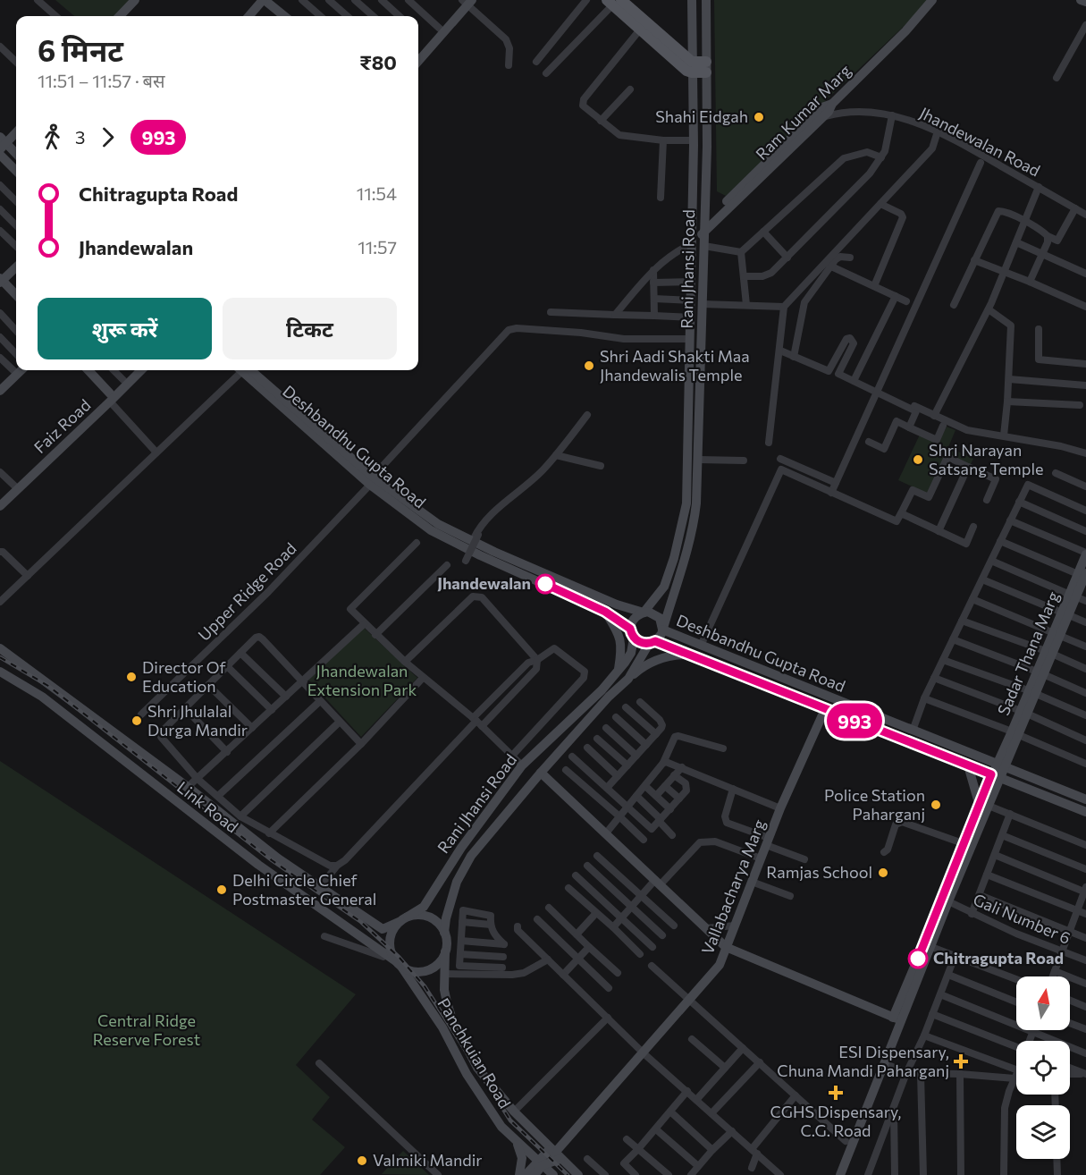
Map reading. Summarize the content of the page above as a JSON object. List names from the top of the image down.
{
  "streets": {
    "main road": [
      "Ram Kumar Marg",
      "Rani Jhansi Road",
      "Faiz Road",
      "Deshbandhu Gupta Road",
      "Sadar Thana Marg",
      "Link Road",
      "Vallabacharya Marg",
      "Panchkuian Road"
    ],
    "street": ["Jhandewalan Road", "Upper Ridge Road", "Gali Number 6"]
  },
  "crossings": [
    ["Ram Kumar Marg", "Jhandewalan Road"],
    ["Ram Kumar Marg", "Rani Jhansi Road"],
    ["Rani Jhansi Road", "Deshbandhu Gupta Road"],
    ["Rani Jhansi Road", "Upper Ridge Road"],
    ["Rani Jhansi Road", "Link Road"],
    ["Rani Jhansi Road", "Panchkuian Road"],
    ["Deshbandhu Gupta Road", "Upper Ridge Road"],
    ["Deshbandhu Gupta Road", "Sadar Thana Marg"],
    ["Deshbandhu Gupta Road", "Vallabacharya Marg"],
    ["Link Road", "Panchkuian Road"],
    ["Vallabacharya Marg", "Panchkuian Road"]
  ],
  "parks": ["Jhandewalan Extension Park", "Central Ridge Reserve Forest"],
  "places": {
    "other": [
      "Shahi Eidgah",
      "Shri Aadi Shakti Maa Jhandewalis Temple",
      "Shri Narayan Satsang Temple",
      "Jhandewalan",
      "Director Of Education",
      "Shri Jhulalal Durga Mandir",
      "Police Station Paharganj",
      "Ramjas School",
      "Delhi Circle Chief Postmaster General",
      "Chitragupta Road",
      "Valmiki Mandir"
    ],
    "health": ["ESI Dispensary, Chuna Mandi Paharganj", "CGHS Dispensary, C.G. Road"]
  },
  "lines": ["bus line 993"],
  "north": "top",
  "page": {
    "on_map": "993",
    "heading": ["6 मिनट", "11:51 – 11:57 · बस", "₹80"],
    "legs": ["3", "993"],
    "list": [
      {
        "name": "Chitragupta Road",
        "value": "11:54"
      },
      {
        "name": "Jhandewalan",
        "value": "11:57"
      }
    ],
    "buttons": ["शुरू करें", "टिकट"]
  }
}
